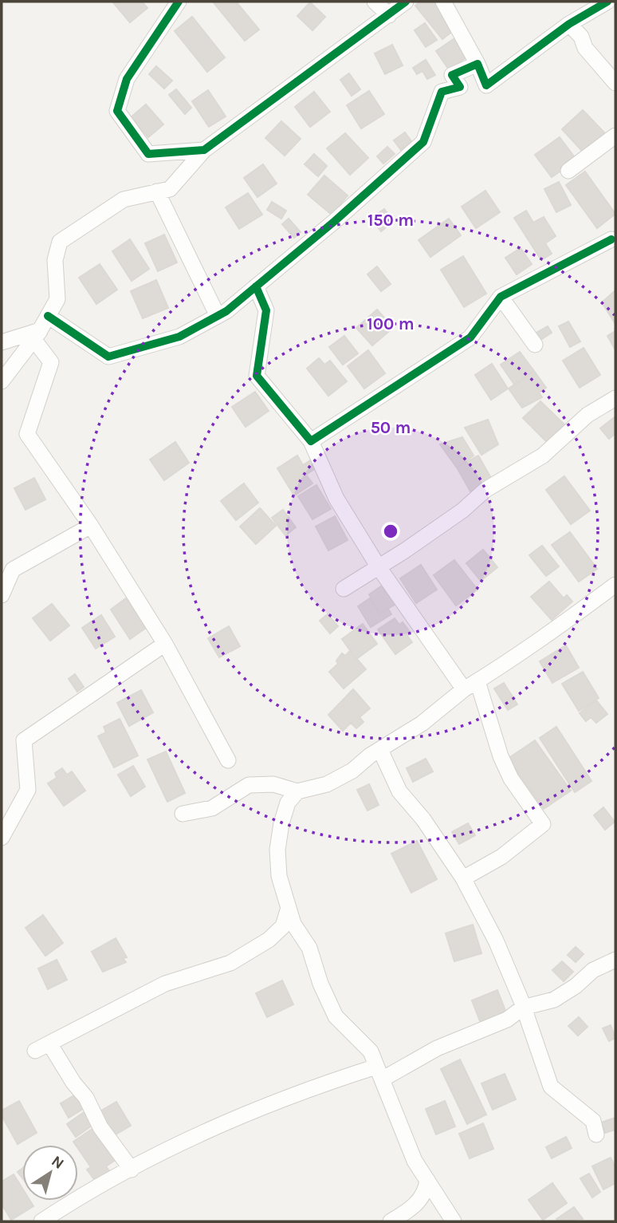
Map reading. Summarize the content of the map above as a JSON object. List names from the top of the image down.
{
  "north": "top right",
  "rings": ["150 m", "100 m", "50 m"]
}
